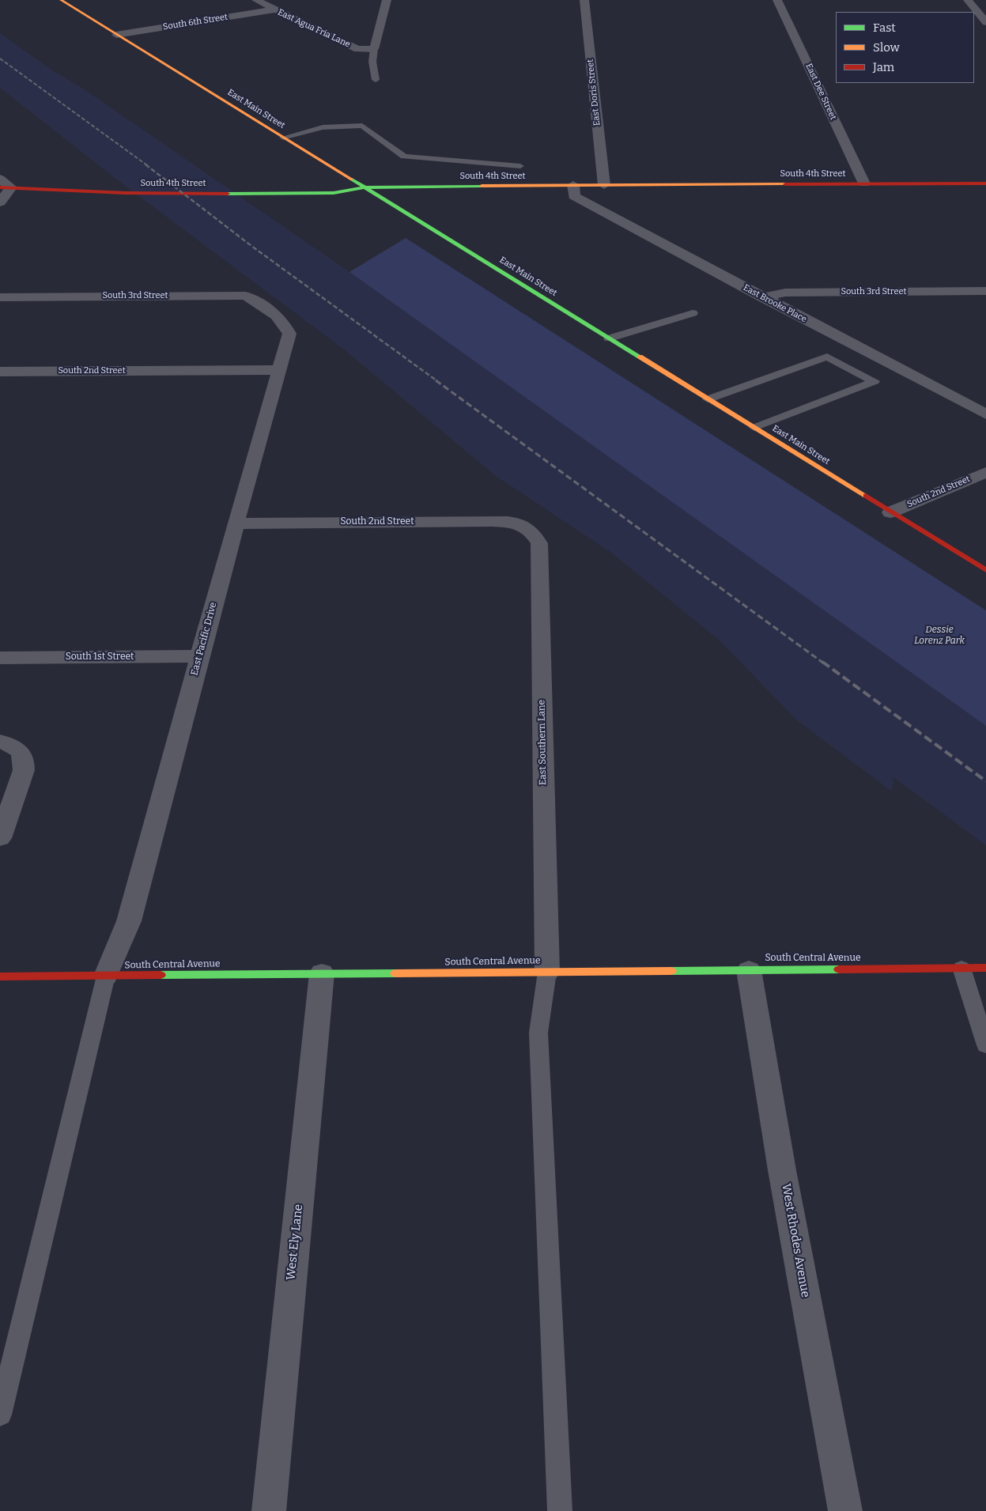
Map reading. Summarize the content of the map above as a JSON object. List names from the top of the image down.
{
  "streets": {
    "main road": ["East Main Street", "South 4th Street", "South Central Avenue"],
    "street": [
      "South 6th Street",
      "East Agua Fria Lane",
      "East Dee Street",
      "East Doris Street",
      "South 3rd Street",
      "East Brooke Place",
      "South 2nd Street",
      "East Pacific Drive",
      "South 1st Street",
      "East Southern Lane",
      "West Rhodes Avenue",
      "West Ely Lane"
    ]
  },
  "crossings": [
    ["South 6th Street", "East Agua Fria Lane"],
    ["South 6th Street", "East Main Street"],
    ["East Dee Street", "South 4th Street"],
    ["East Doris Street", "South 4th Street"],
    ["East Main Street", "South 4th Street"],
    ["East Main Street", "South 2nd Street"],
    ["South 4th Street", "East Brooke Place"],
    ["South 3rd Street", "East Brooke Place"],
    ["South 3rd Street", "East Pacific Drive"],
    ["South 2nd Street", "East Pacific Drive"],
    ["South 2nd Street", "East Southern Lane"],
    ["East Pacific Drive", "South 1st Street"],
    ["East Pacific Drive", "South Central Avenue"],
    ["East Southern Lane", "South Central Avenue"],
    ["South Central Avenue", "West Rhodes Avenue"],
    ["South Central Avenue", "West Ely Lane"]
  ],
  "parks": ["Dessie Lorenz Park"],
  "legend": ["Fast", "Slow", "Jam"]
}
